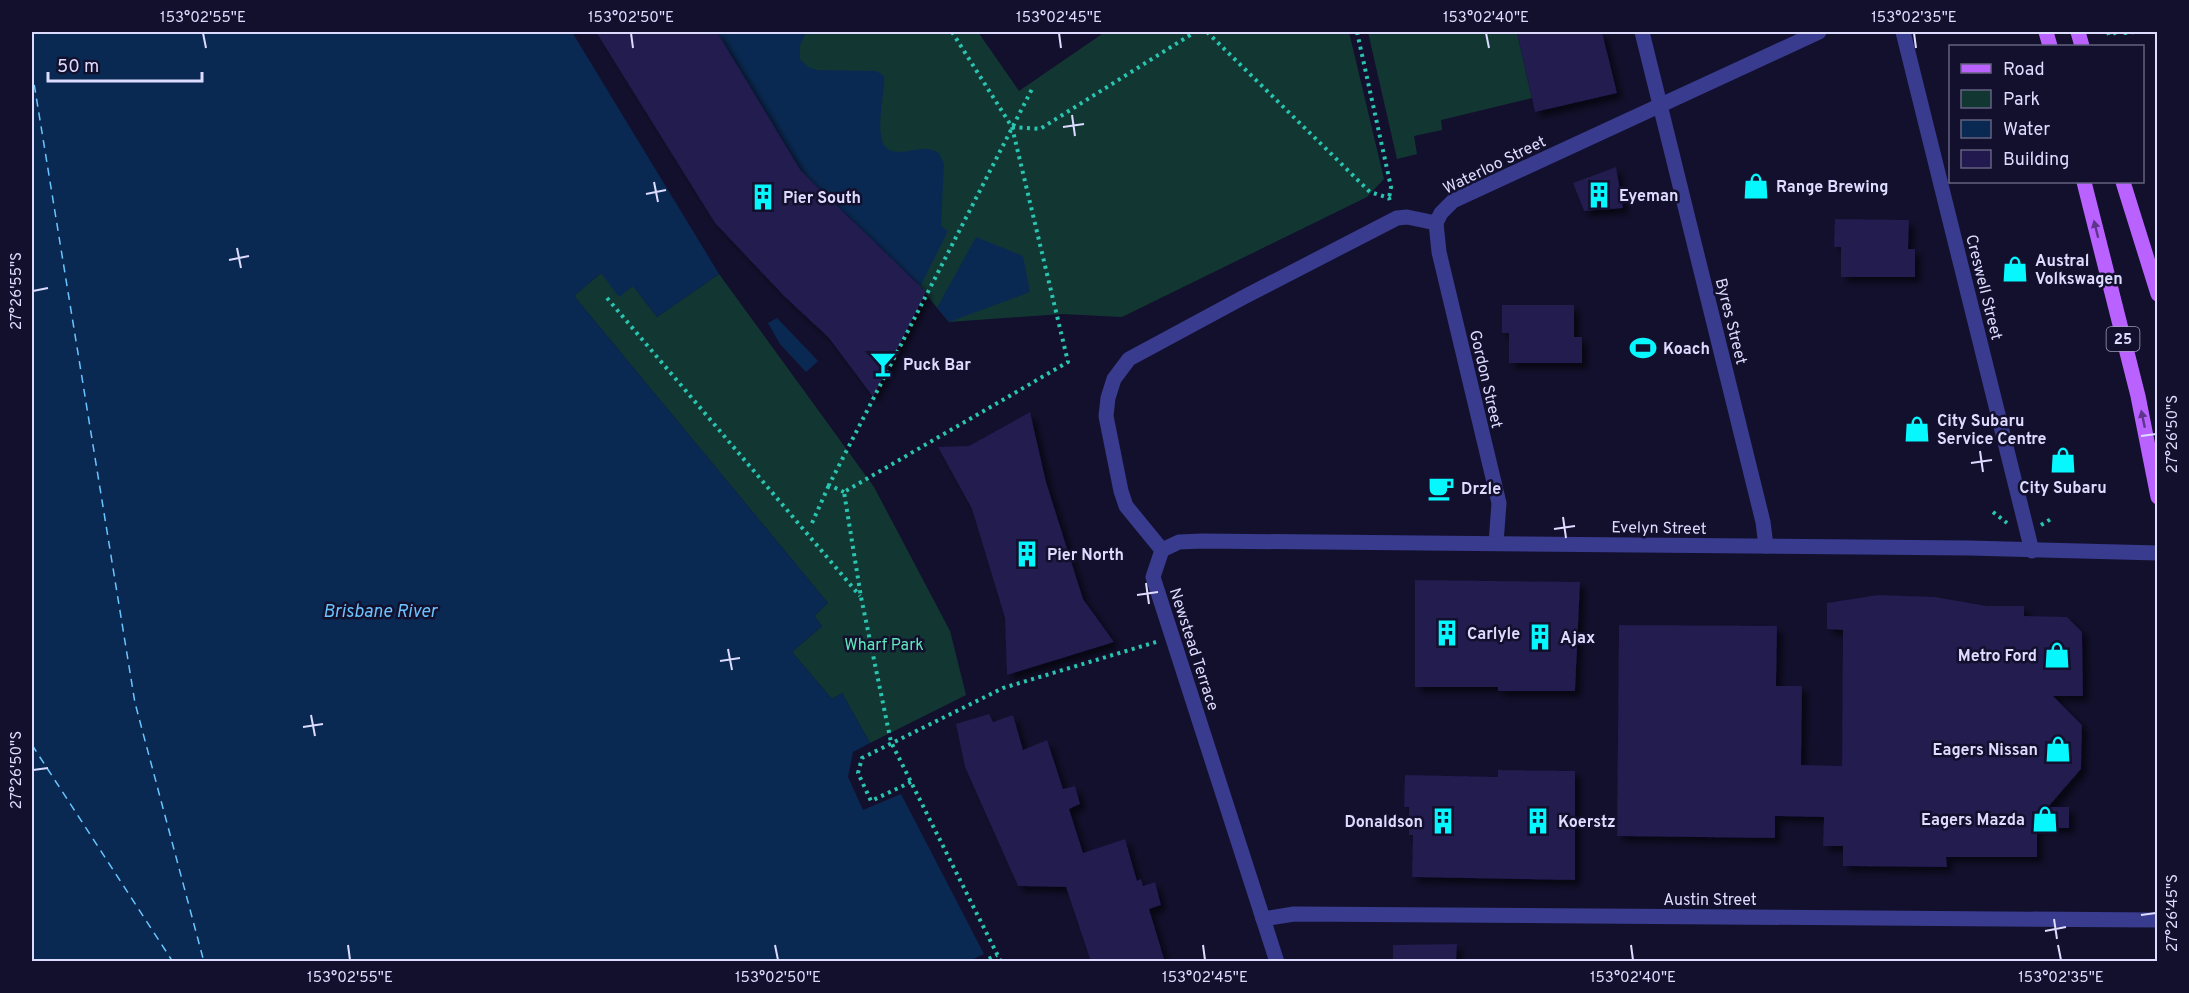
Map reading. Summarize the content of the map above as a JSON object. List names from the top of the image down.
{
  "streets": {
    "main road": ["25"],
    "street": [
      "Waterloo Street",
      "Creswell Street",
      "Byres Street",
      "Gordon Street",
      "Evelyn Street",
      "Newstead Terrace",
      "Austin Street"
    ]
  },
  "crossings": [
    ["Waterloo Street", "Byres Street"],
    ["Waterloo Street", "Gordon Street"],
    ["Creswell Street", "Evelyn Street"],
    ["Byres Street", "Evelyn Street"],
    ["Gordon Street", "Evelyn Street"],
    ["Evelyn Street", "Newstead Terrace"],
    ["Newstead Terrace", "Austin Street"]
  ],
  "water": ["Brisbane River"],
  "parks": ["Wharf Park"],
  "places": {
    "shop": [
      "Range Brewing",
      "Austral Volkswagen",
      "City Subaru Service Centre",
      "City Subaru",
      "Metro Ford",
      "Eagers Nissan",
      "Eagers Mazda"
    ],
    "building": [
      "Eyeman",
      "Pier South",
      "Pier North",
      "Carlyle",
      "Ajax",
      "Donaldson",
      "Koerstz"
    ],
    "sports": ["Koach"],
    "bar": ["Puck Bar"],
    "cafe": ["Drzle"]
  },
  "legend": [
    "Road",
    "Park",
    "Water",
    "Building"
  ],
  "scale_bar": "50 m",
  "coordinates": [
    "153°02'55\"E",
    "153°02'50\"E",
    "153°02'45\"E",
    "153°02'40\"E",
    "153°02'35\"E",
    "27°26'55\"S",
    "27°26'50\"S",
    "27°26'45\"S"
  ]
}
